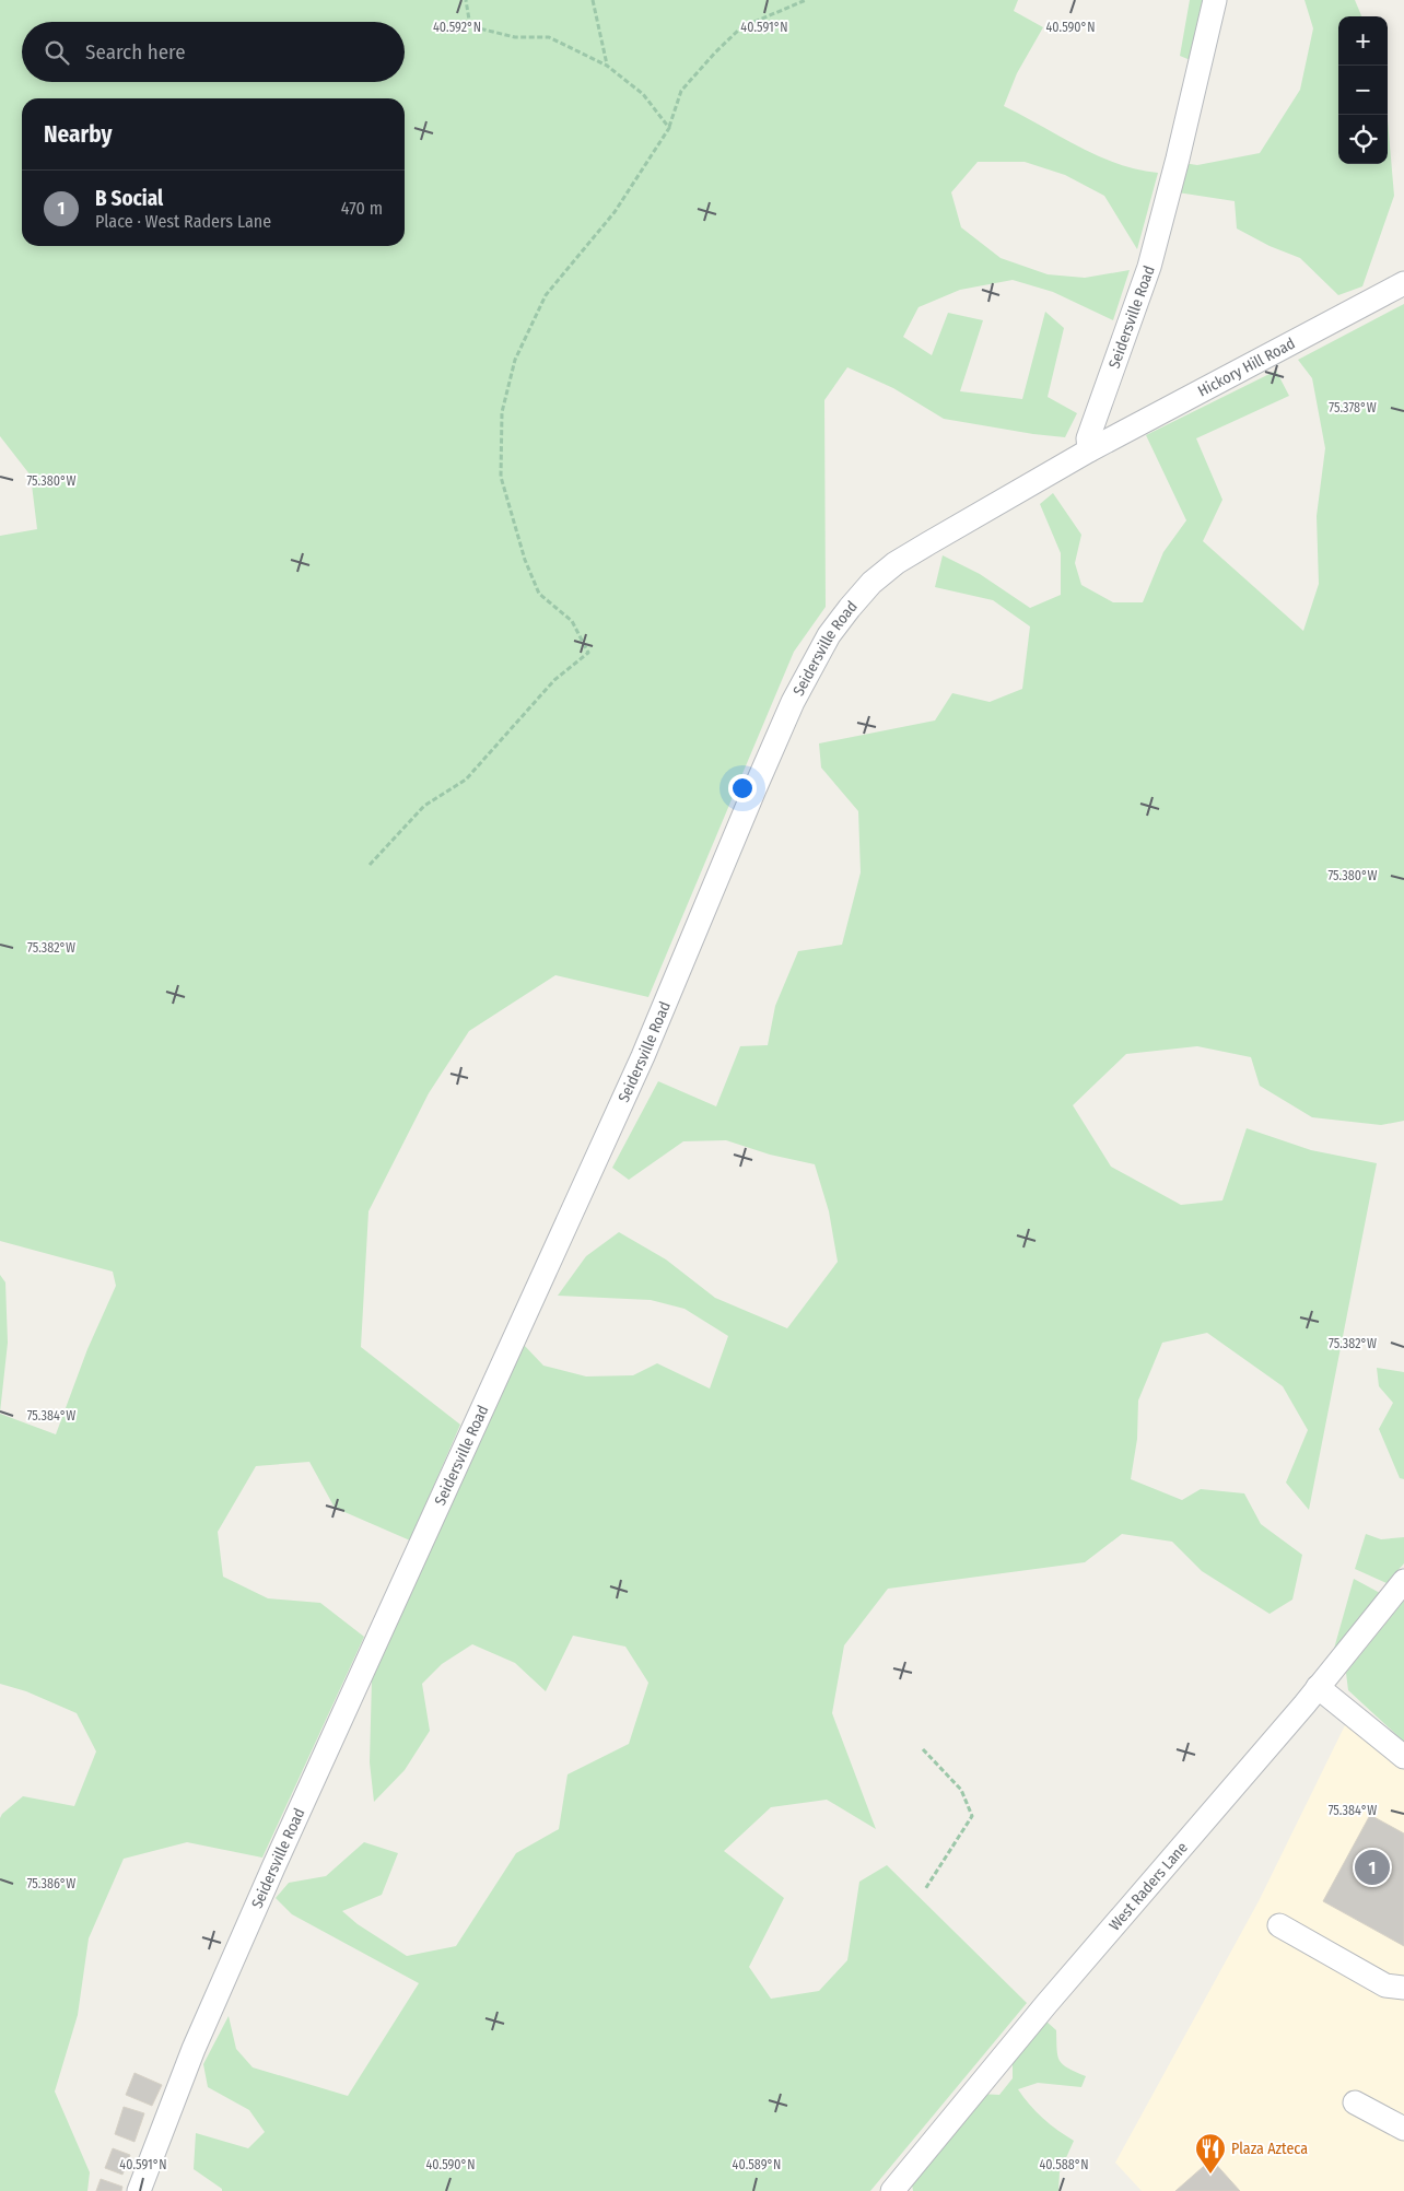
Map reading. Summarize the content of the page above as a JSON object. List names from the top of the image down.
{
  "streets": {
    "street": ["Seidersville Road", "Hickory Hill Road", "West Raders Lane"]
  },
  "crossings": [
    ["Seidersville Road", "Hickory Hill Road"]
  ],
  "places": {
    "restaurant": ["Plaza Azteca"]
  },
  "page": {
    "map_buttons": ["+", "−"],
    "search": "Search here",
    "heading": "Nearby",
    "list": [
      {
        "mark": "1",
        "name": "B Social",
        "note": "Place · West Raders Lane",
        "value": "470 m"
      }
    ],
    "pins": "1"
  },
  "coordinates": [
    "40.592°N",
    "40.591°N",
    "40.590°N",
    "75.378°W",
    "75.380°W",
    "75.382°W",
    "75.384°W",
    "75.386°W",
    "40.589°N",
    "40.588°N"
  ]
}
